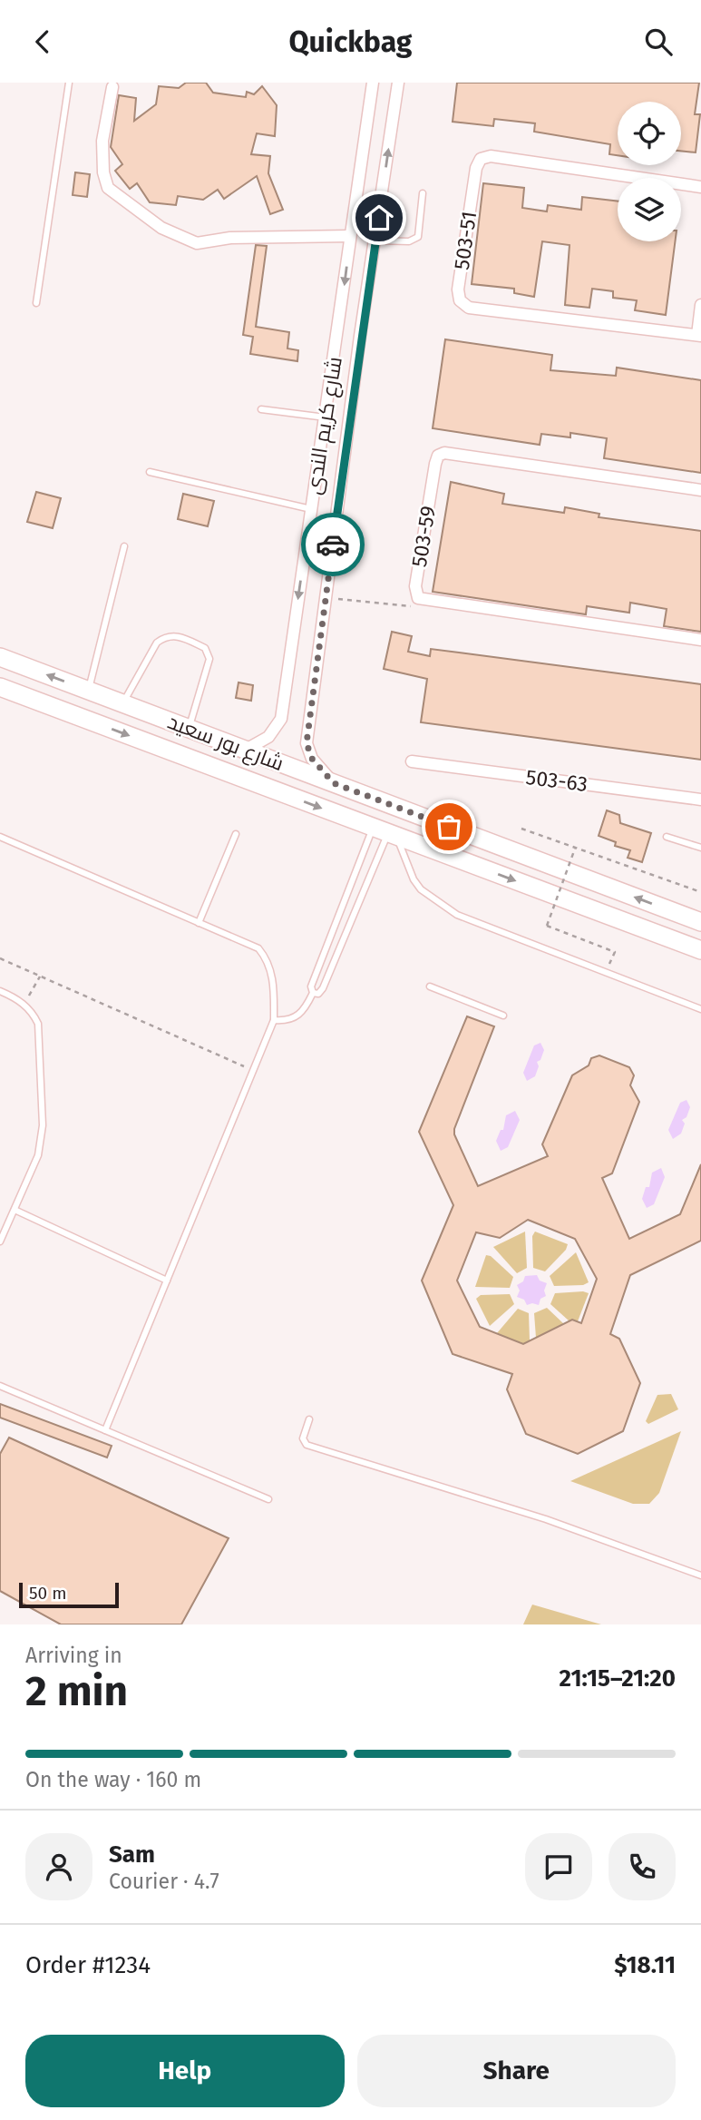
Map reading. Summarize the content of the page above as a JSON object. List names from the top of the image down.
{
  "streets": {
    "main road": ["شارع بور سعيد"],
    "street": [
      "503-51",
      "شارع كريم الندى",
      "503-59",
      "503-63"
    ]
  },
  "crossings": [
    ["شارع كريم الندى", "شارع بور سعيد"]
  ],
  "scale_bar": "50 m",
  "page": {
    "header": "Quickbag",
    "scale": "50 m",
    "heading": ["2 min", "Arriving in", "21:15–21:20"],
    "panel": [
      "Sam",
      "Courier · 4.7",
      "Order #1234",
      "$18.11"
    ],
    "bar": "On the way · 160 m",
    "buttons": ["Help", "Share"]
  }
}
